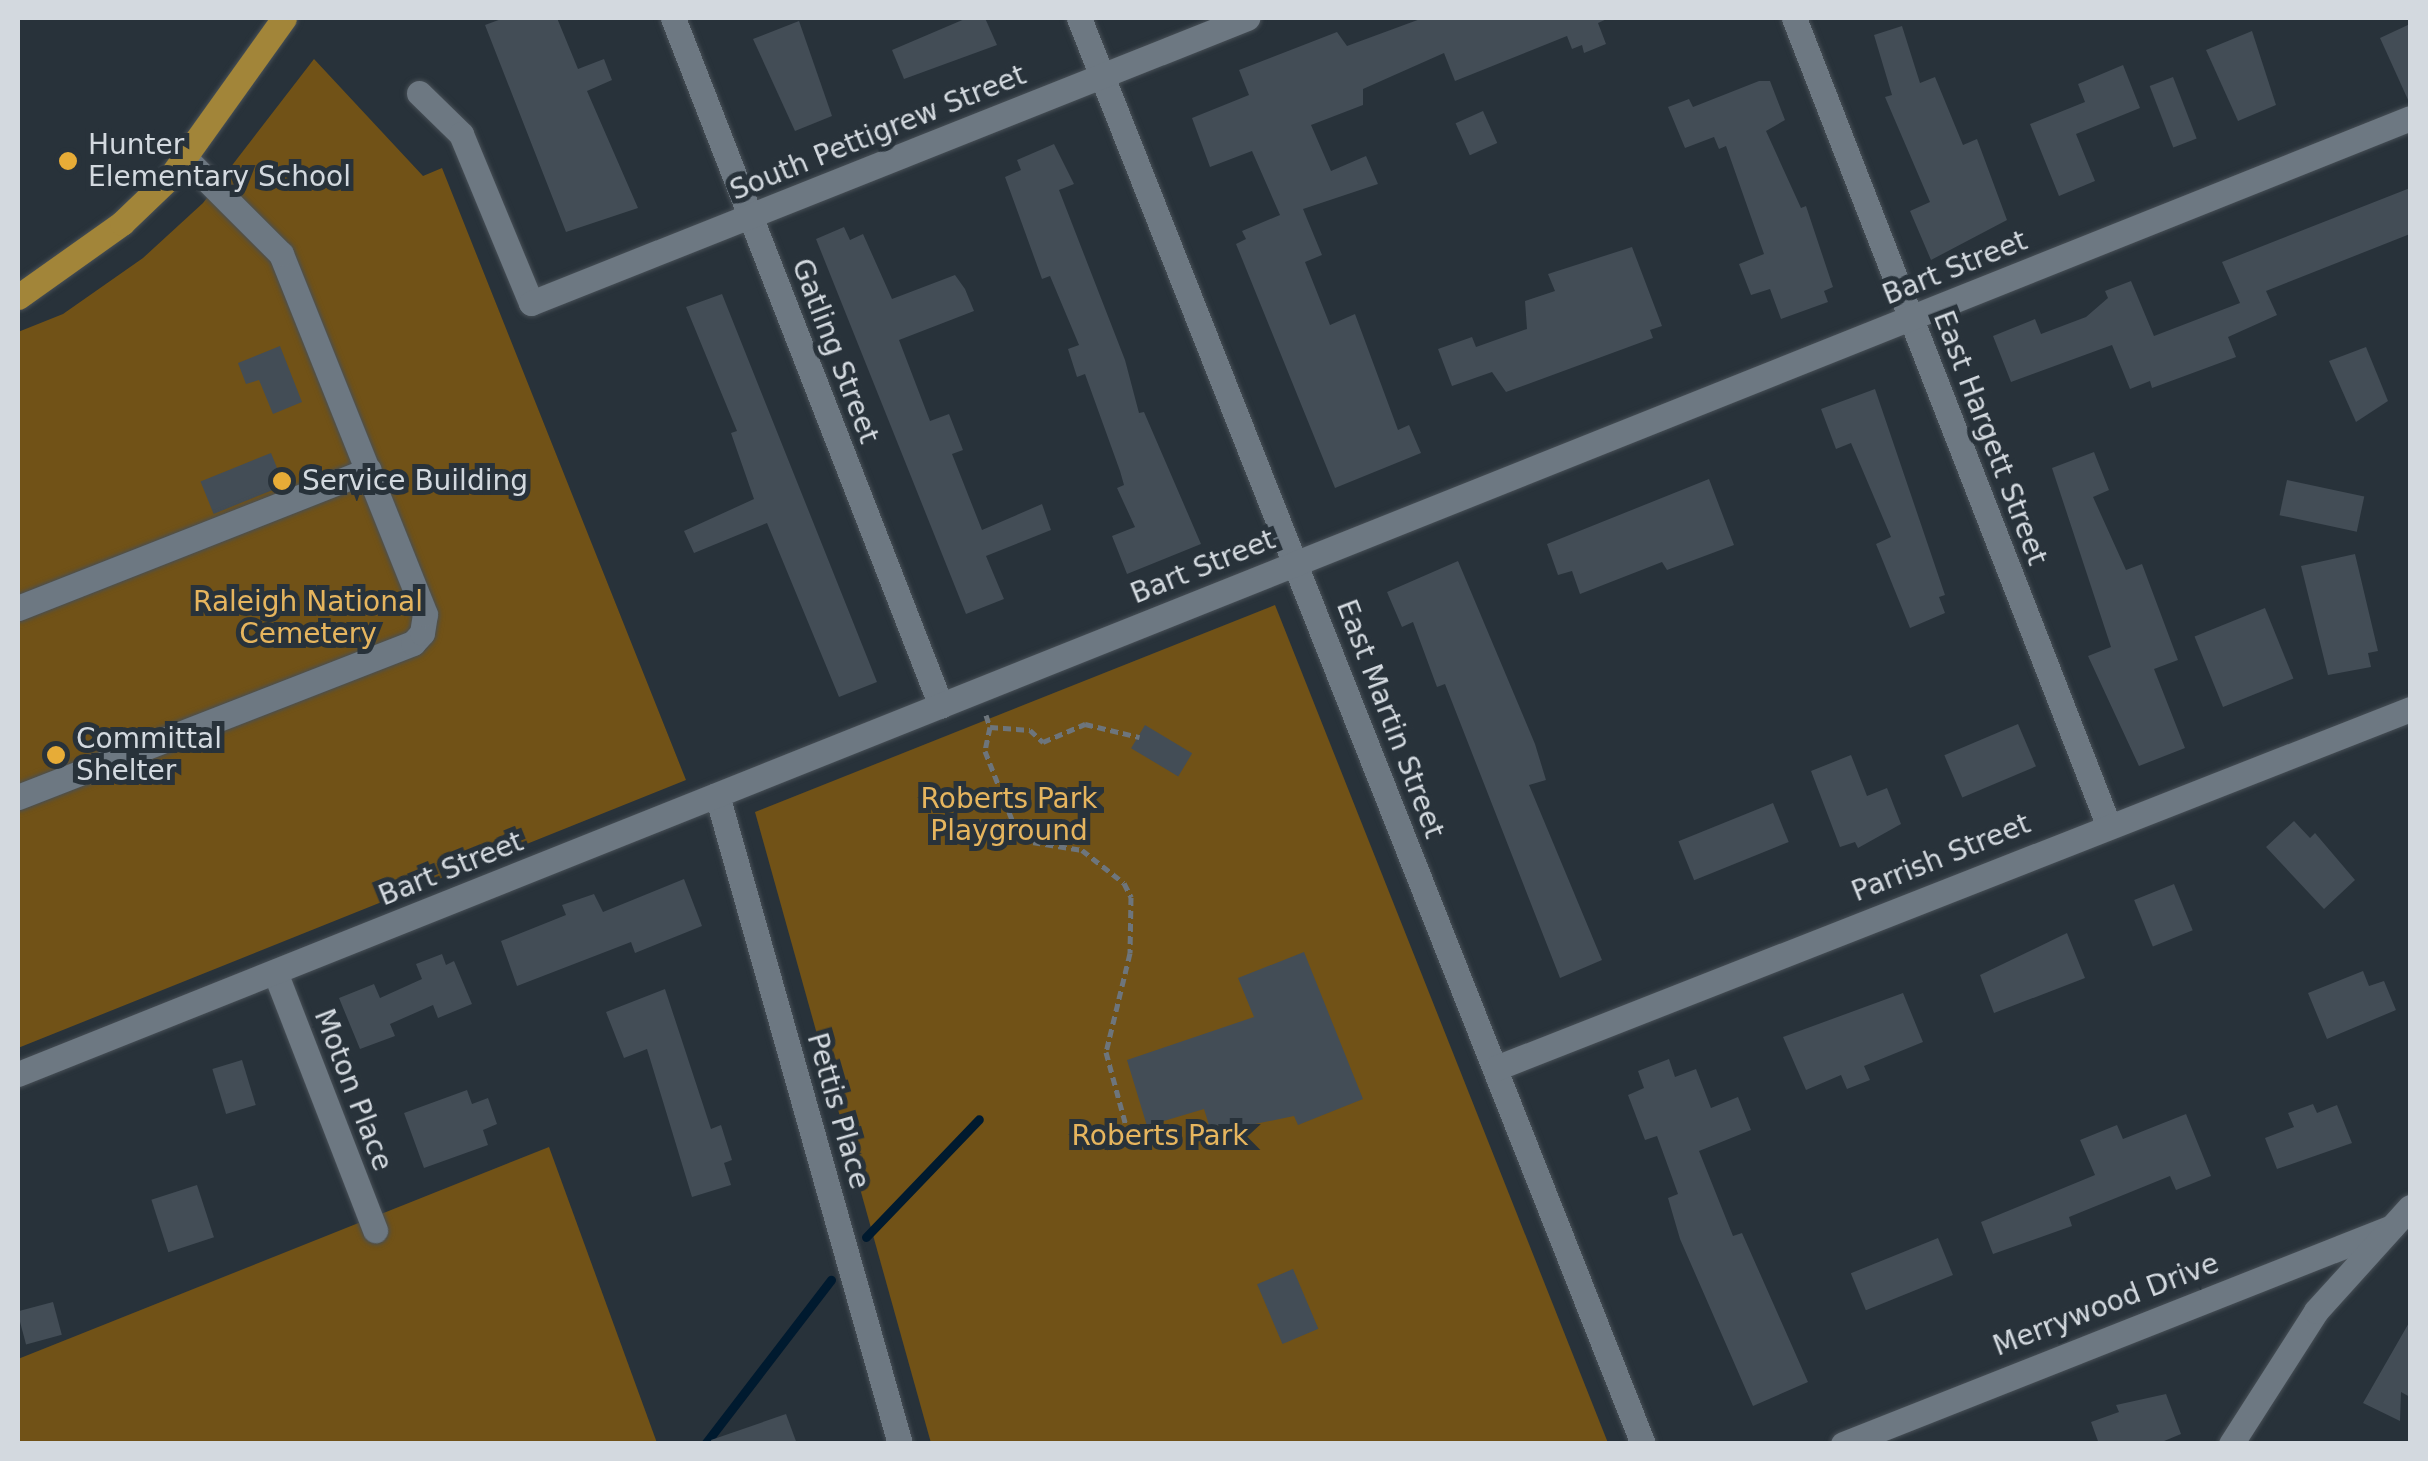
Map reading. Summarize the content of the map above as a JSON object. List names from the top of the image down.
{
  "streets": {
    "street": [
      "South Pettigrew Street",
      "Bart Street",
      "Gatling Street",
      "East Hargett Street",
      "East Martin Street",
      "Parrish Street",
      "Moton Place",
      "Pettis Place",
      "Merrywood Drive"
    ]
  },
  "crossings": [
    ["South Pettigrew Street", "Gatling Street"],
    ["South Pettigrew Street", "East Martin Street"],
    ["Bart Street", "Gatling Street"],
    ["Bart Street", "East Hargett Street"],
    ["Bart Street", "East Martin Street"],
    ["Bart Street", "Moton Place"],
    ["Bart Street", "Pettis Place"],
    ["East Hargett Street", "Parrish Street"],
    ["East Martin Street", "Parrish Street"]
  ],
  "parks": ["Raleigh National Cemetery", "Roberts Park Playground", "Roberts Park"],
  "places": ["Hunter Elementary School", "Service Building", "Committal Shelter"]
}
